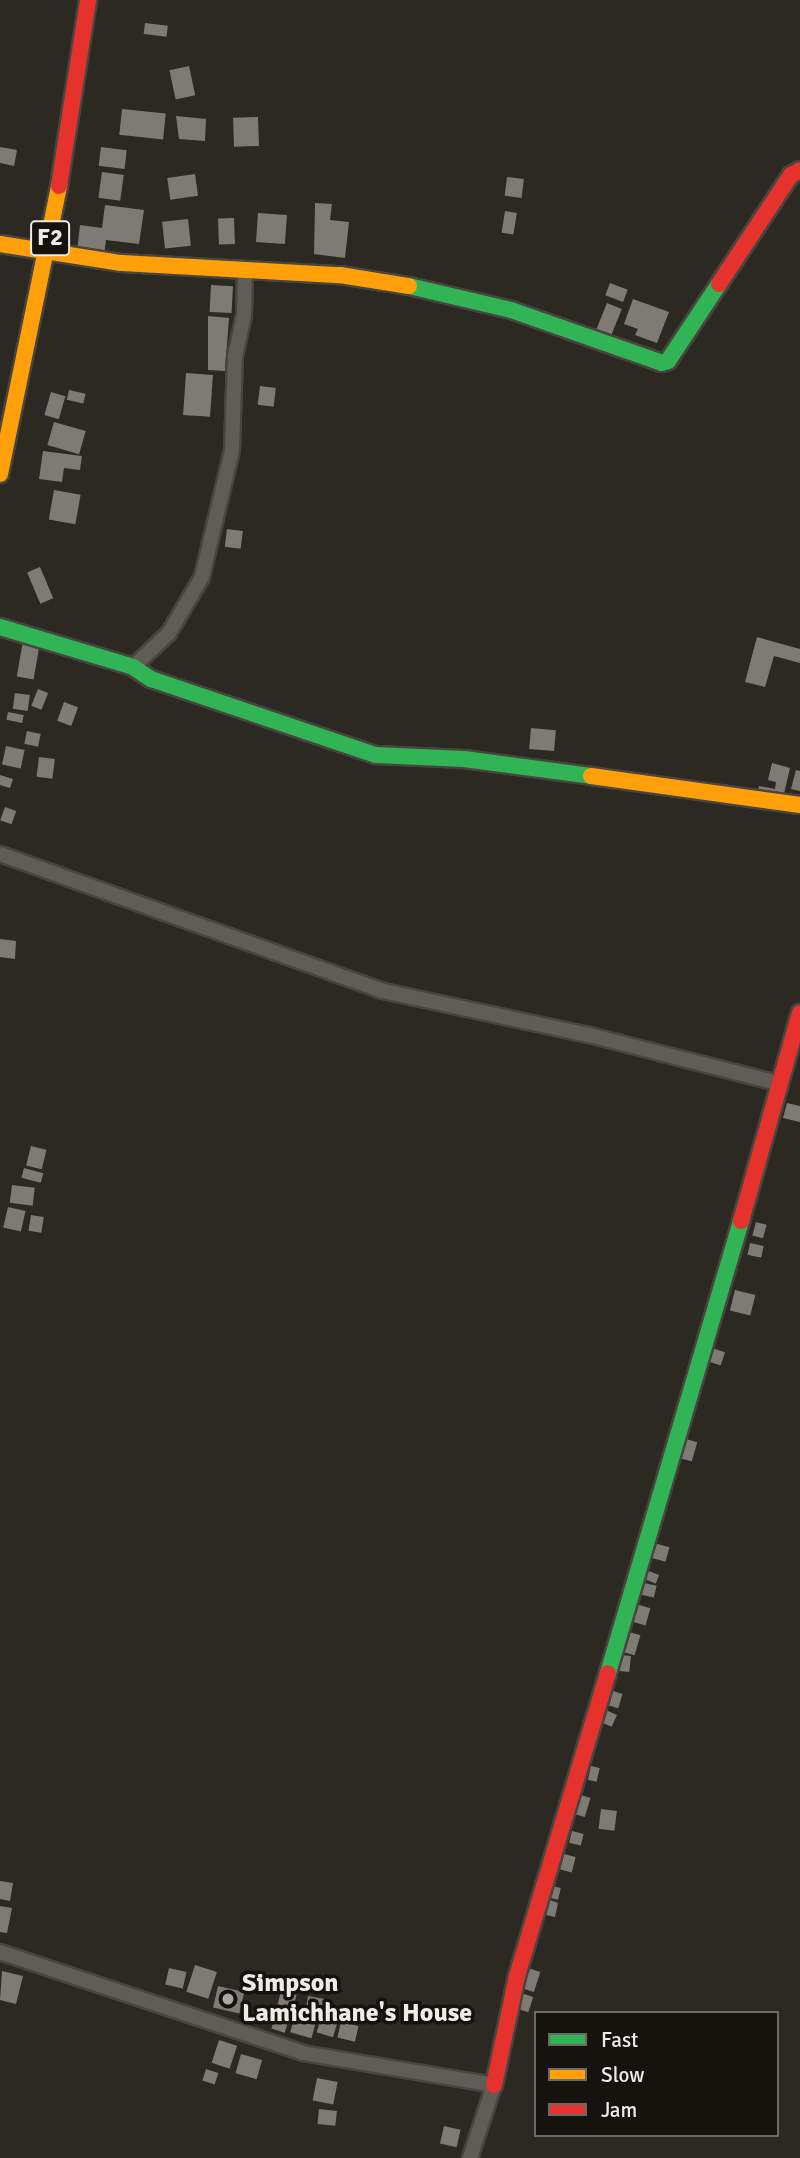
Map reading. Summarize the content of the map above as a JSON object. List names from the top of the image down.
{
  "streets": {
    "street": ["F2"]
  },
  "places": ["Simpson Lamichhane's House"],
  "legend": ["Fast", "Slow", "Jam"]
}
